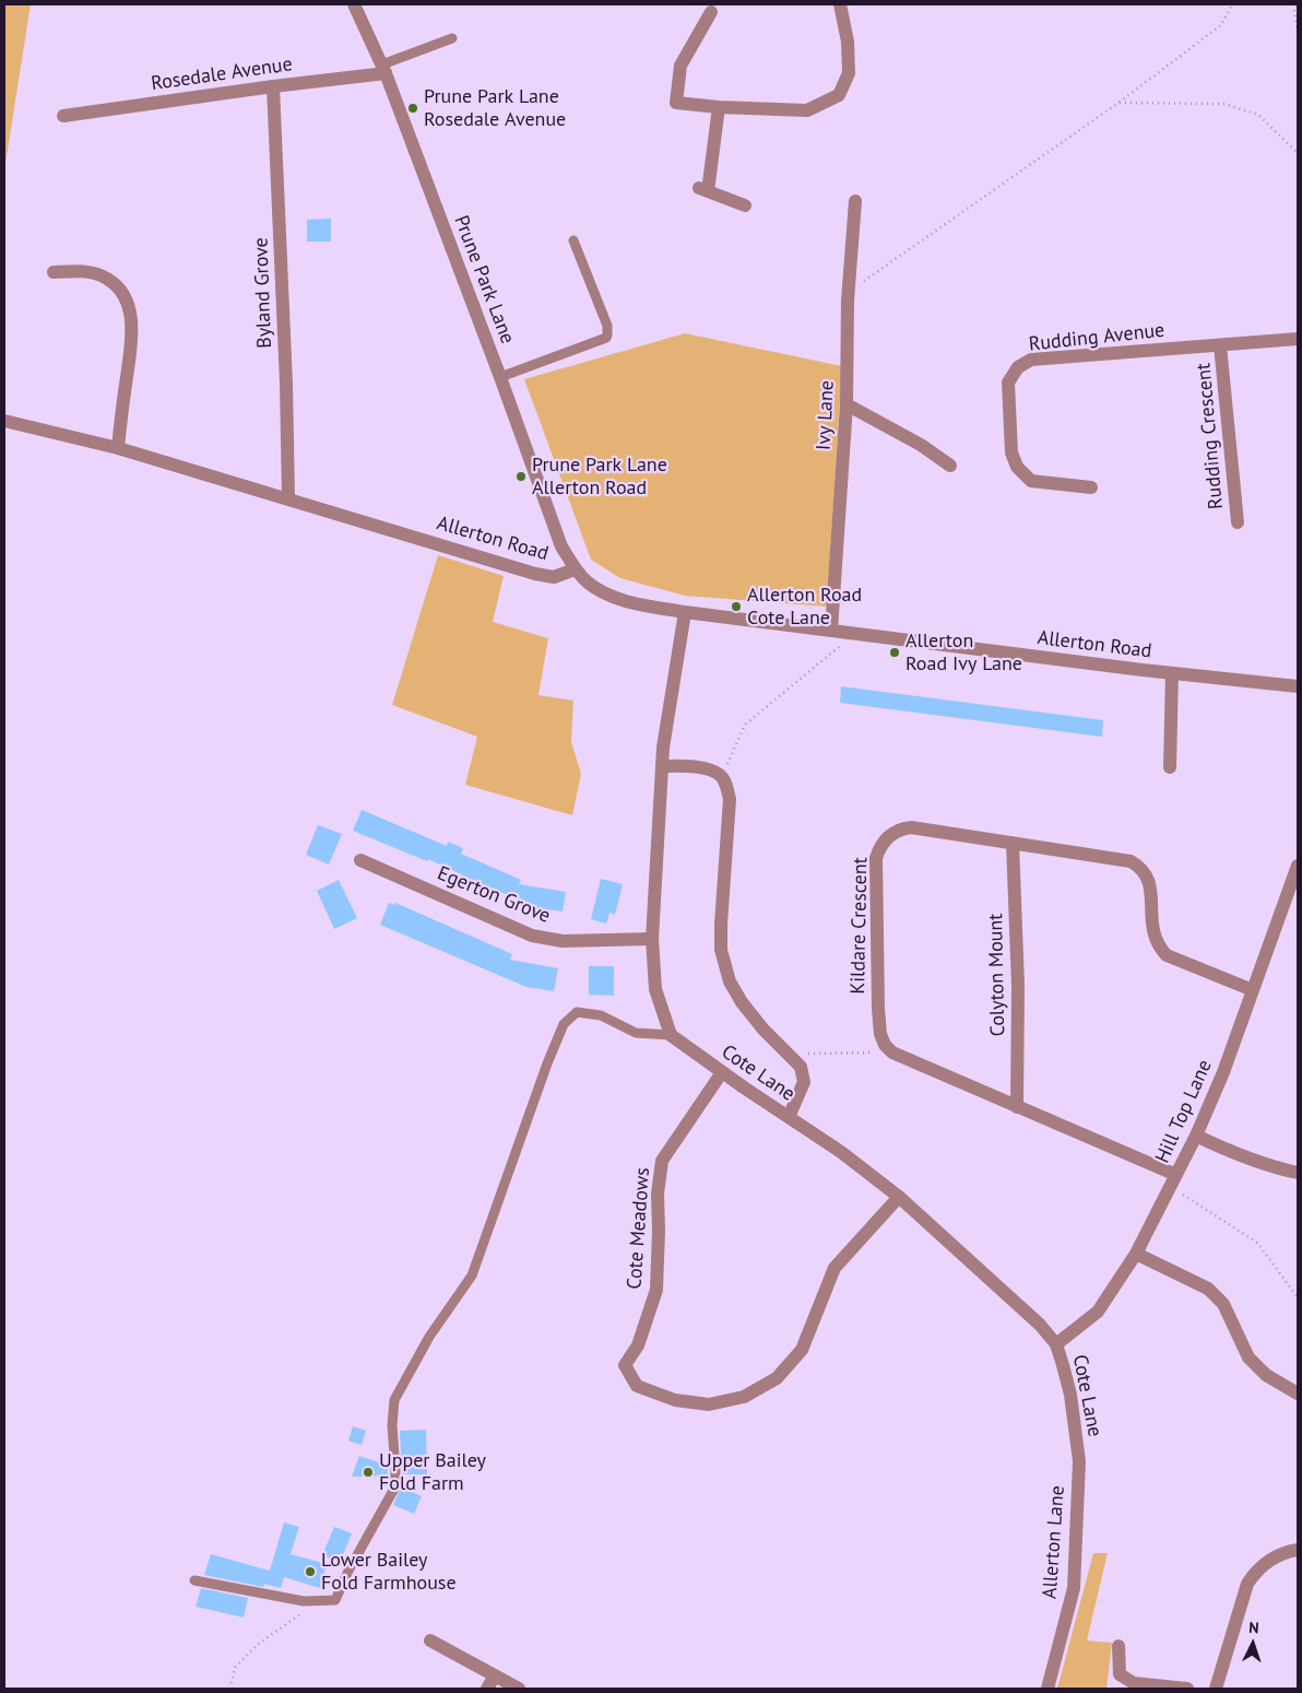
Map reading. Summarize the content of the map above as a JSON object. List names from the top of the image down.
{
  "streets": {
    "street": [
      "Rosedale Avenue",
      "Prune Park Lane",
      "Byland Grove",
      "Rudding Avenue",
      "Ivy Lane",
      "Rudding Crescent",
      "Allerton Road",
      "Egerton Grove",
      "Kildare Crescent",
      "Colyton Mount",
      "Cote Lane",
      "Hill Top Lane",
      "Cote Meadows",
      "Allerton Lane"
    ]
  },
  "crossings": [
    ["Rosedale Avenue", "Prune Park Lane"],
    ["Rosedale Avenue", "Byland Grove"],
    ["Prune Park Lane", "Allerton Road"],
    ["Byland Grove", "Allerton Road"],
    ["Rudding Avenue", "Rudding Crescent"],
    ["Ivy Lane", "Allerton Road"],
    ["Kildare Crescent", "Colyton Mount"],
    ["Kildare Crescent", "Hill Top Lane"],
    ["Cote Lane", "Hill Top Lane"],
    ["Cote Lane", "Cote Meadows"],
    ["Cote Lane", "Allerton Lane"]
  ],
  "places": [
    "Prune Park Lane Rosedale Avenue",
    "Prune Park Lane Allerton Road",
    "Allerton Road Cote Lane",
    "Allerton Road Ivy Lane",
    "Upper Bailey Fold Farm",
    "Lower Bailey Fold Farmhouse"
  ],
  "north": "top"
}
